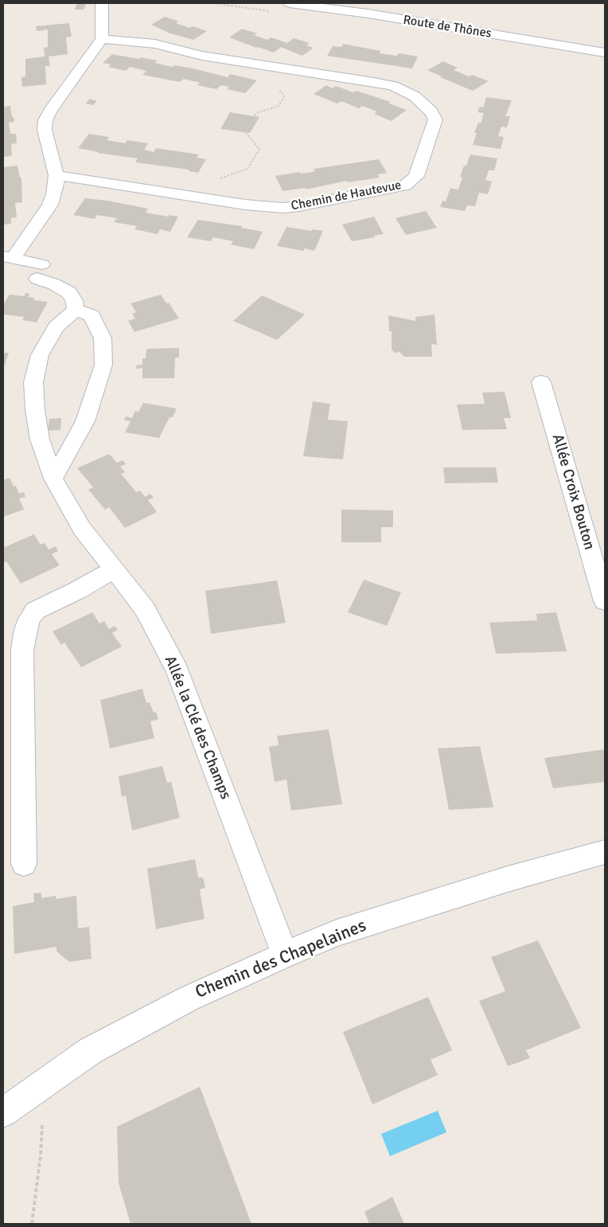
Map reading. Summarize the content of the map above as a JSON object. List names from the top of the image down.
{
  "streets": {
    "street": [
      "Route de Thônes",
      "Chemin de Hautevue",
      "Allée Croix Bouton",
      "Allée la Clé des Champs",
      "Chemin des Chapelaines"
    ]
  },
  "crossings": [
    ["Allée la Clé des Champs", "Chemin des Chapelaines"]
  ]
}
